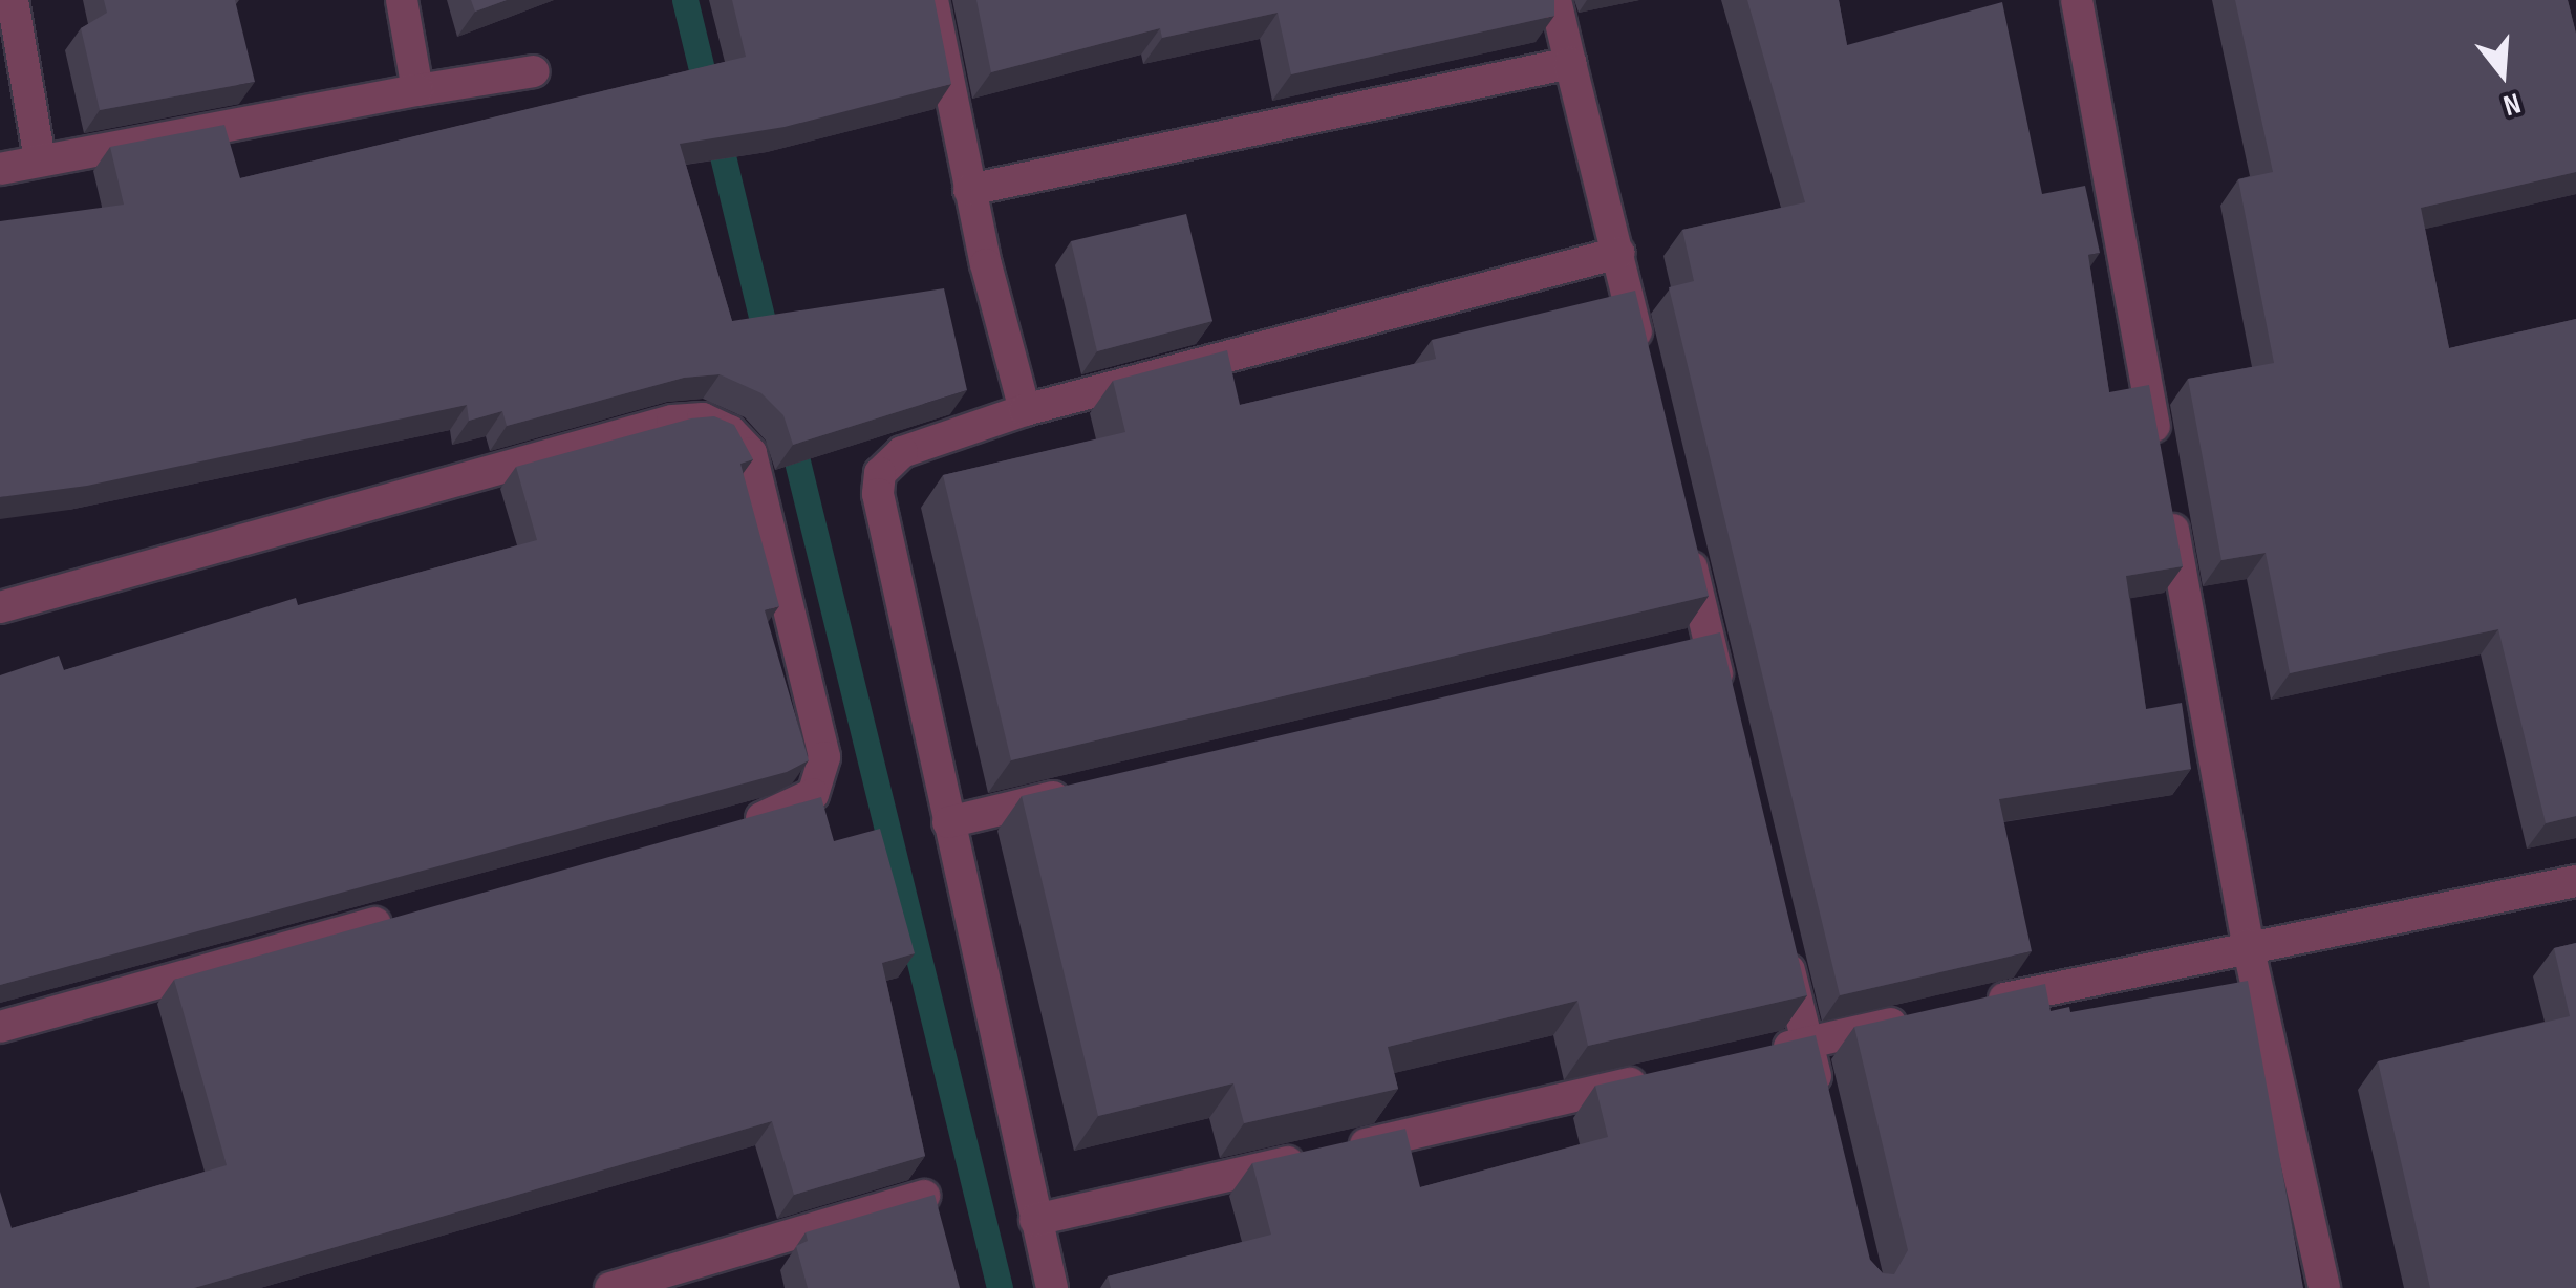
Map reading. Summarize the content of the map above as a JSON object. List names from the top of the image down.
{
  "north": "bottom"
}
